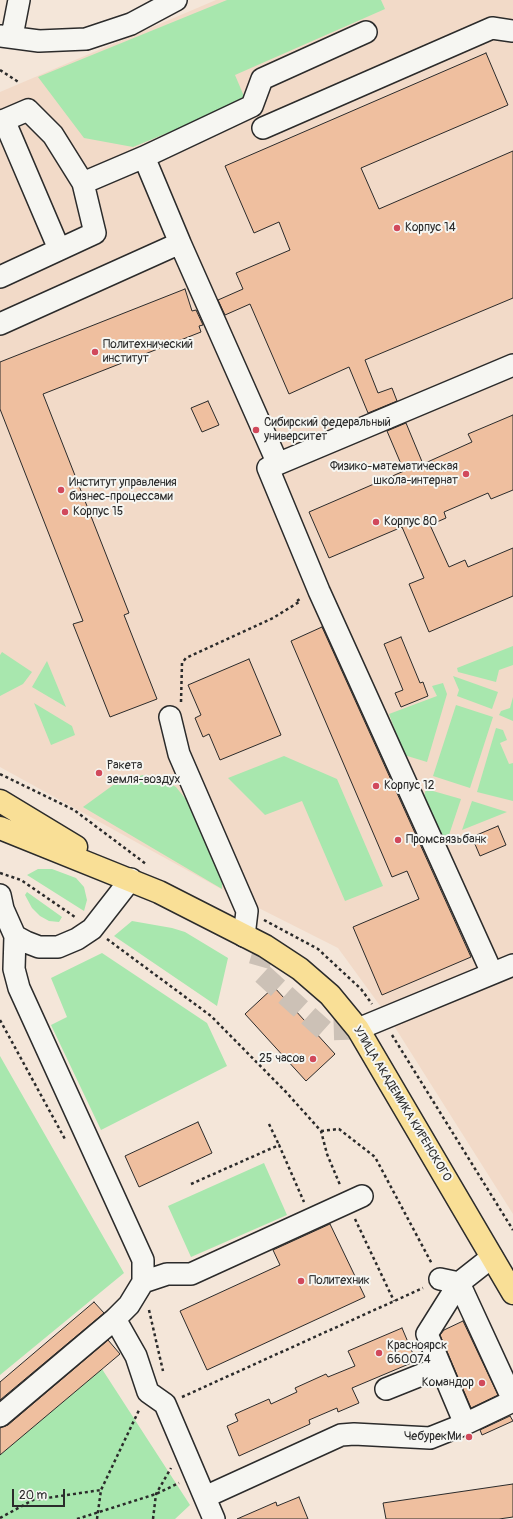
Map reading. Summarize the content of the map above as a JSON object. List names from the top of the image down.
{
  "streets": {
    "main road": ["УЛИЦА АКАДЕМИКА КИРЕНСКОГО"]
  },
  "places": [
    "Корпус 14",
    "Политехнический институт",
    "Сибирский федеральный университет",
    "Физико-математическая школа-интернат",
    "Институт управления бизнес-процессами",
    "Корпус 15",
    "Корпус 80",
    "Ракета земля-воздух",
    "Корпус 12",
    "Промсвязьбанк",
    "25 часов",
    "Политехник",
    "Красноярск 660074",
    "Командор",
    "ЧебурекМи"
  ],
  "scale_bar": "20 m"
}
